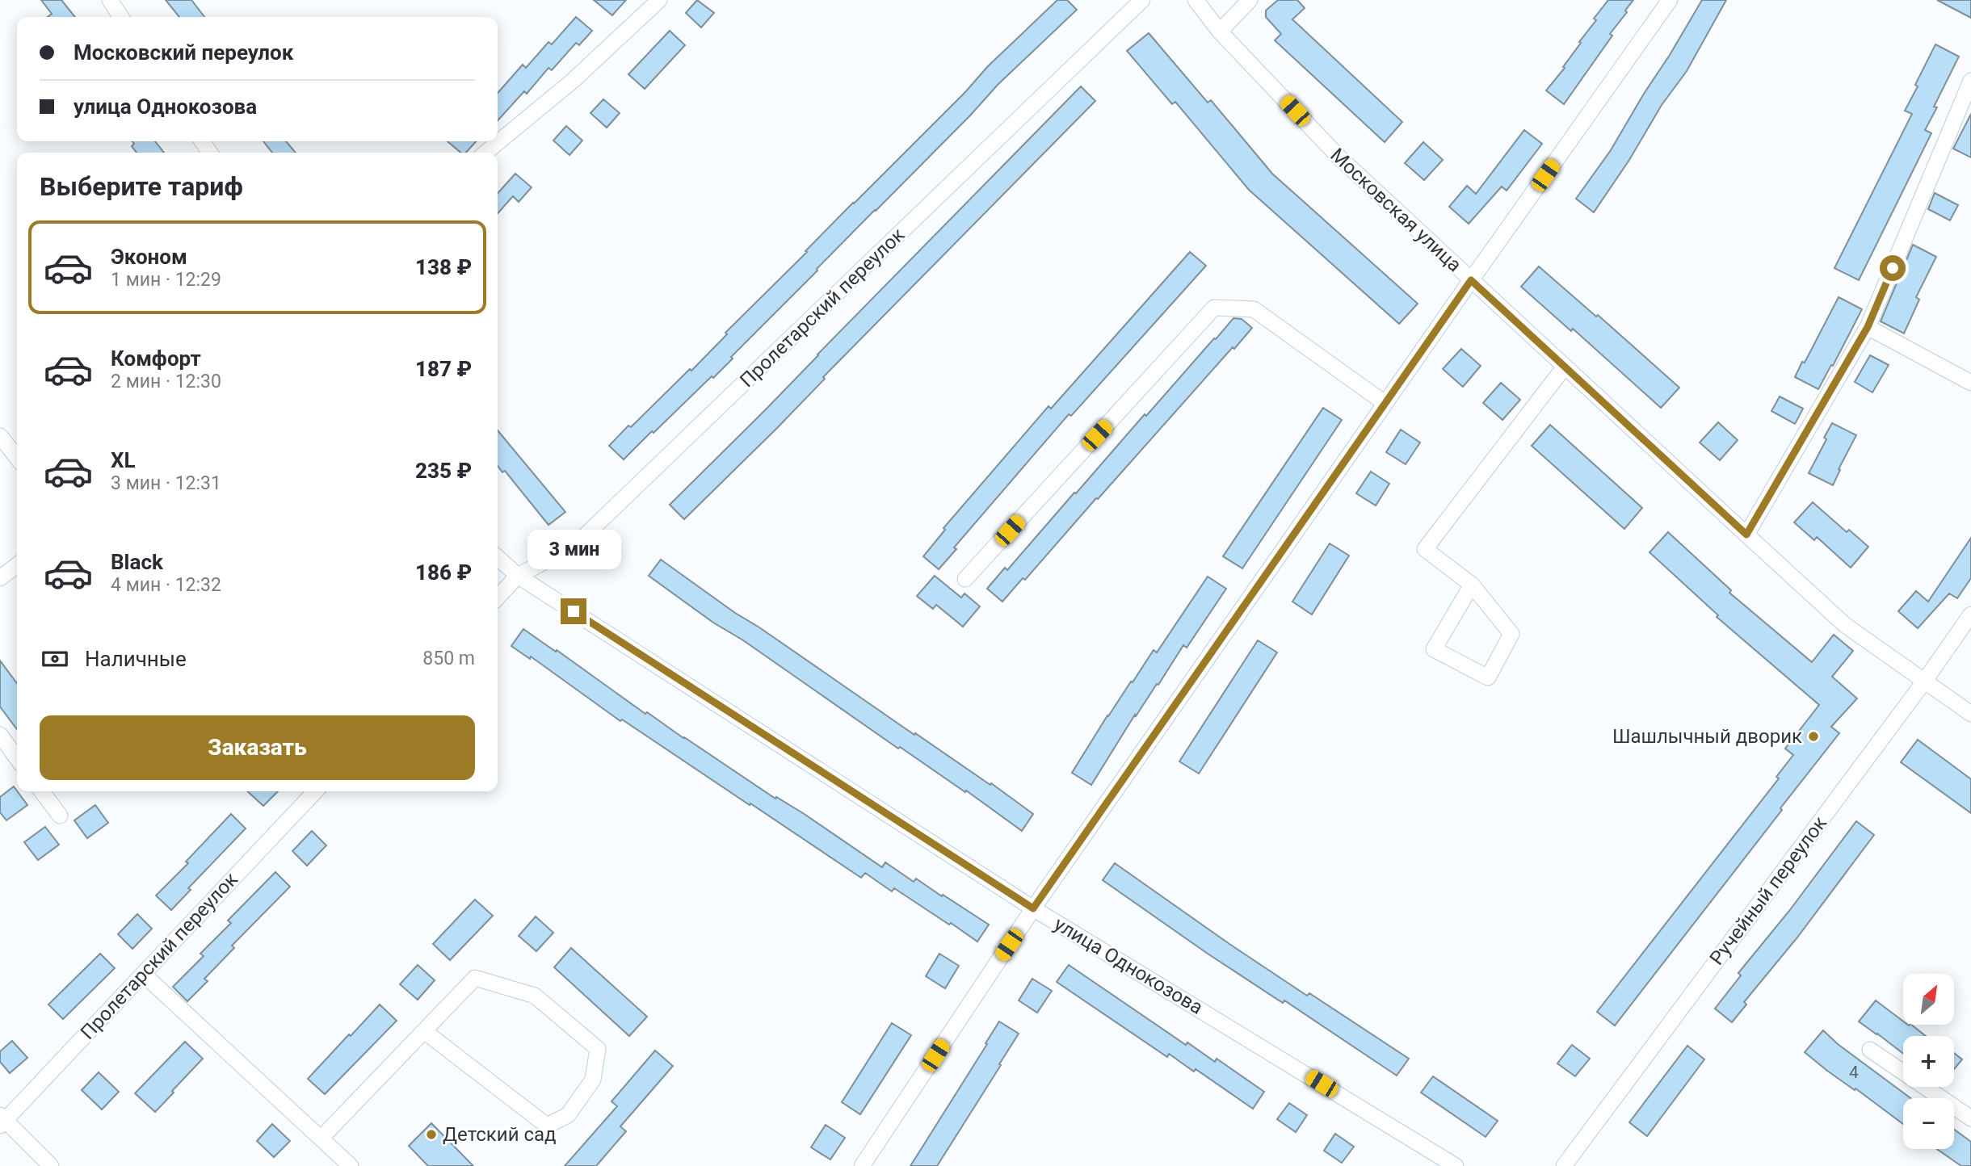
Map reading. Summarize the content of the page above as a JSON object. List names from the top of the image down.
{
  "streets": {
    "street": [
      "Московская улица",
      "Пролетарский переулок",
      "Ручейный переулок",
      "улица Однокозова"
    ]
  },
  "crossings": [
    ["Московская улица", "Ручейный переулок"],
    ["Пролетарский переулок", "улица Однокозова"]
  ],
  "places": ["Шашлычный дворик", "Детский сад"],
  "house_numbers": ["4"],
  "north": "top right",
  "page": {
    "banner": ["Московский переулок", "улица Однокозова"],
    "heading": "Выберите тариф",
    "list": [
      {
        "name": "Эконом",
        "note": "1 мин · 12:29",
        "value": "138 ₽"
      },
      {
        "name": "Комфорт",
        "note": "2 мин · 12:30",
        "value": "187 ₽"
      },
      {
        "name": "XL",
        "note": "3 мин · 12:31",
        "value": "235 ₽"
      },
      {
        "name": "Black",
        "note": "4 мин · 12:32",
        "value": "186 ₽"
      }
    ],
    "bubble": "3 мин",
    "pay": ["Наличные", "850 m"],
    "buttons": "Заказать",
    "map_buttons": ["+", "−"]
  }
}
